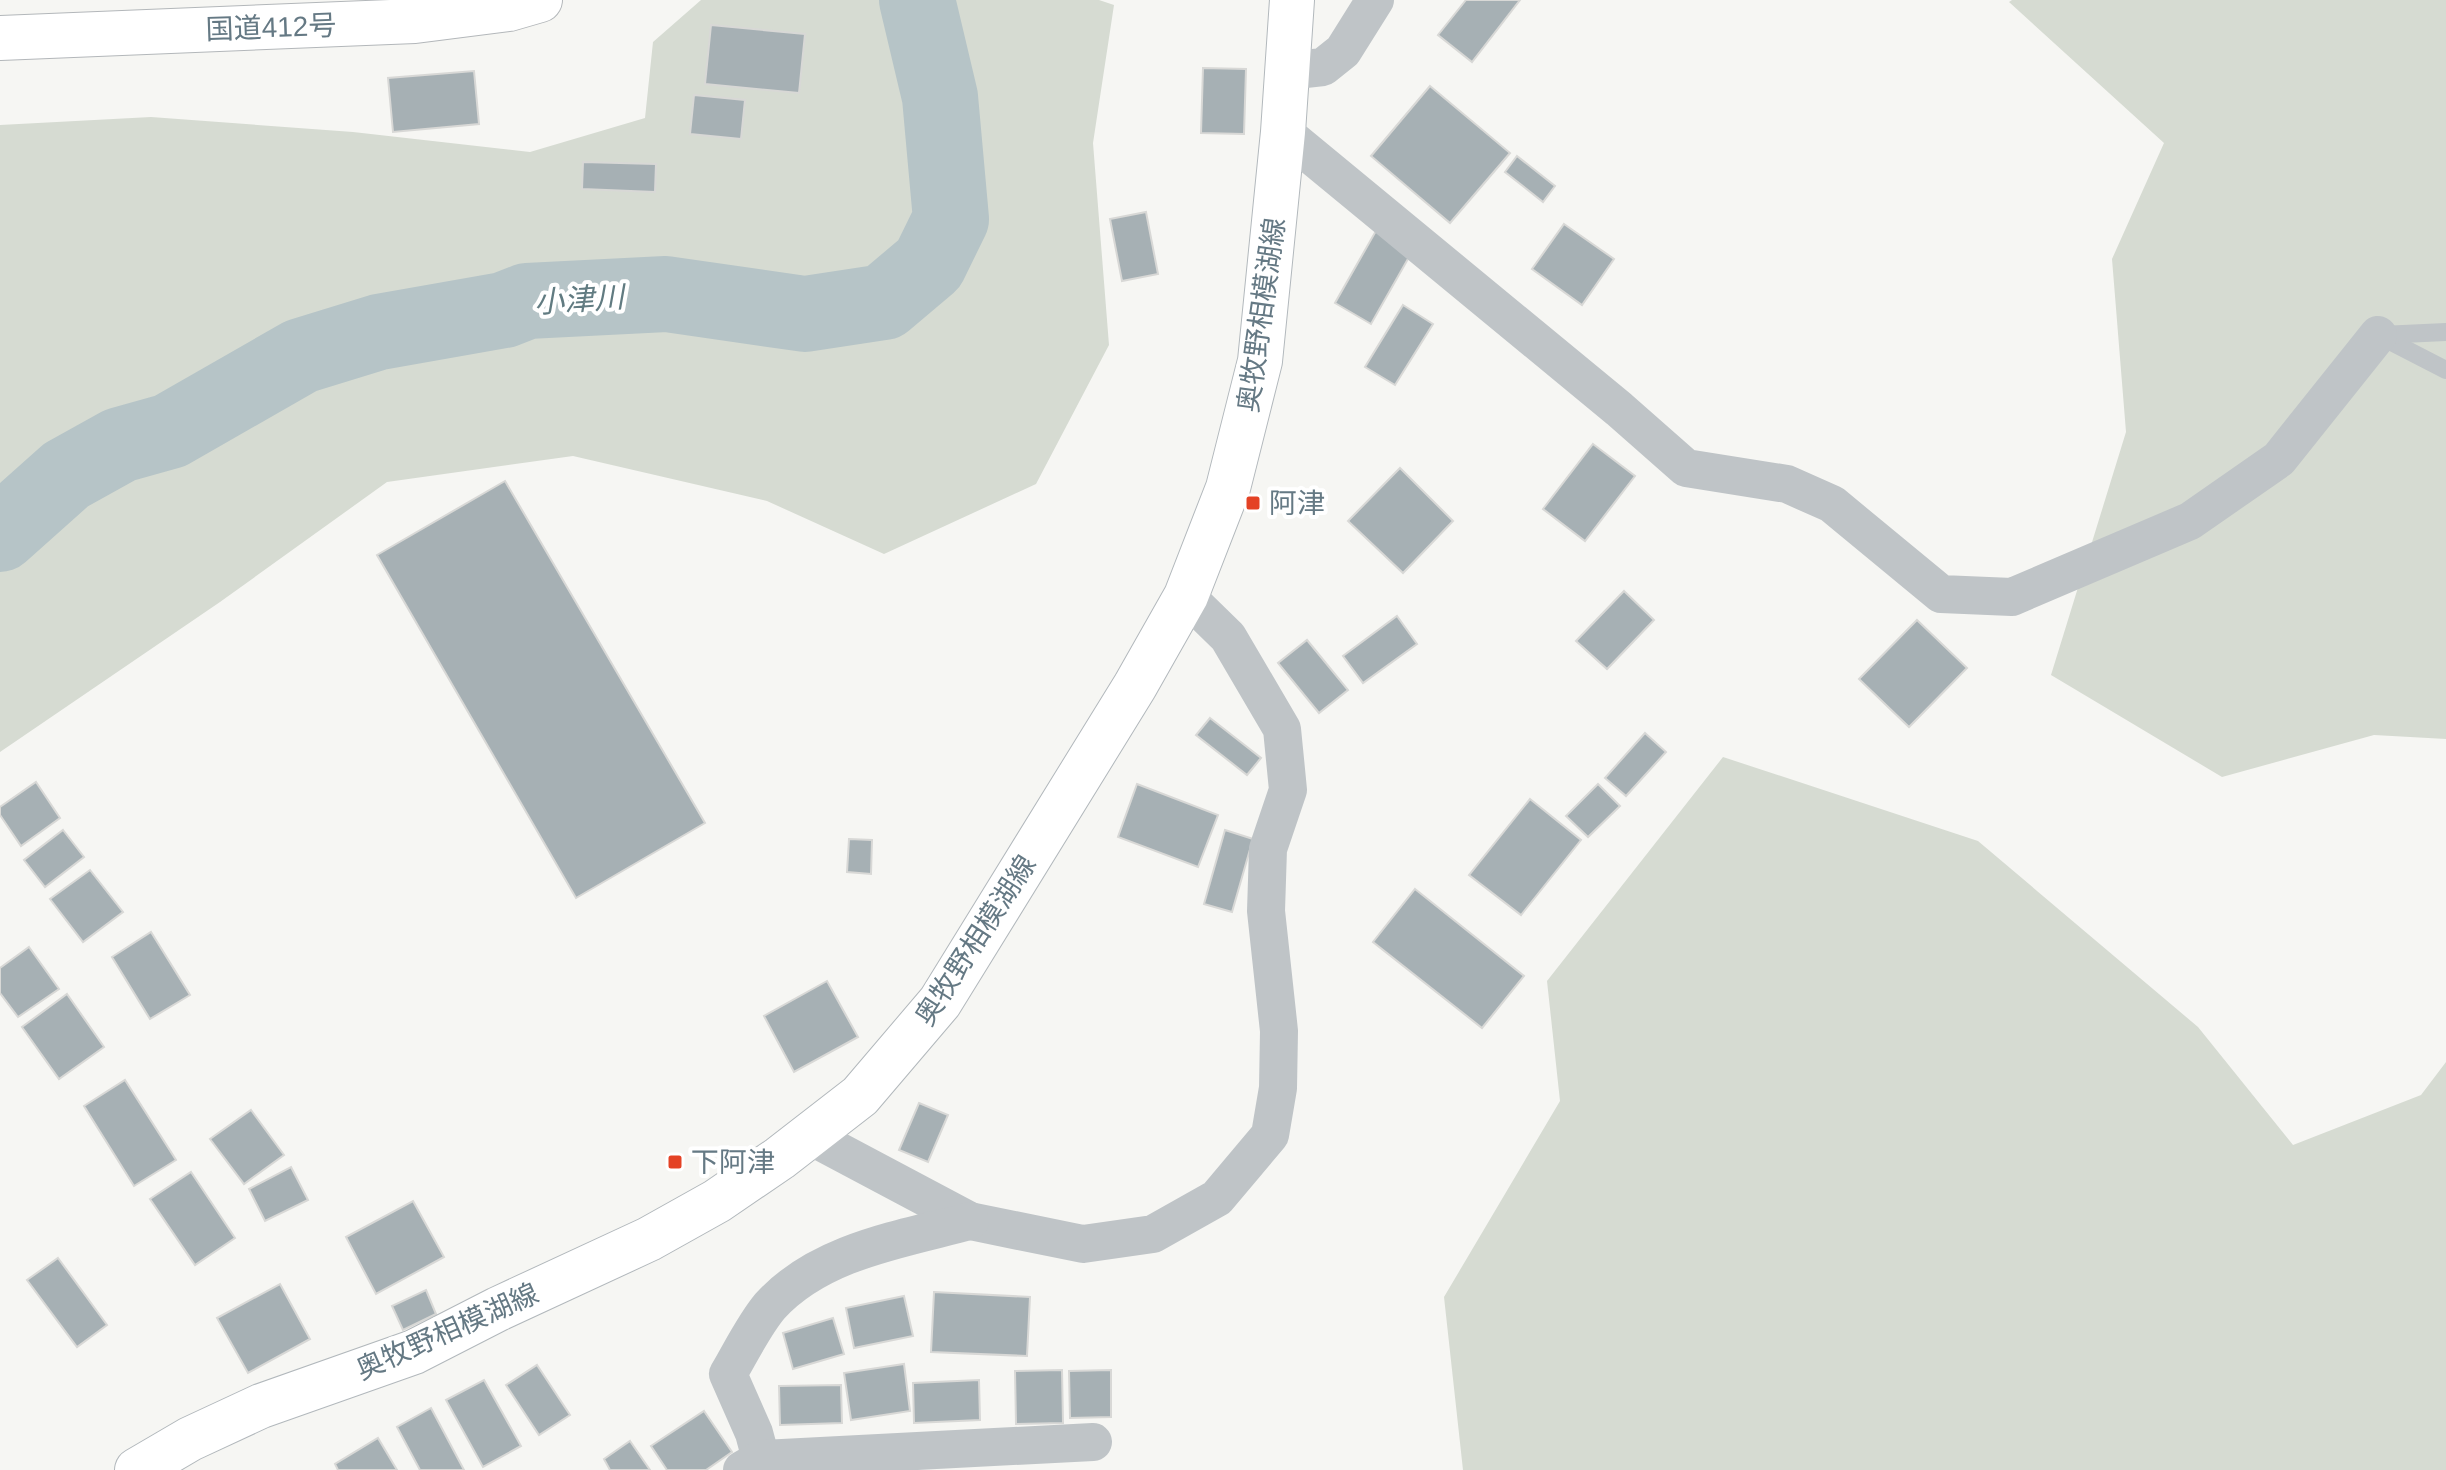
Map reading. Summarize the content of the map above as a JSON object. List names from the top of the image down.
{
  "streets": {
    "main road": ["国道412号", "奥牧野相模湖線"]
  },
  "water": ["小津川"],
  "places": {
    "transit": ["阿津", "下阿津"]
  }
}
